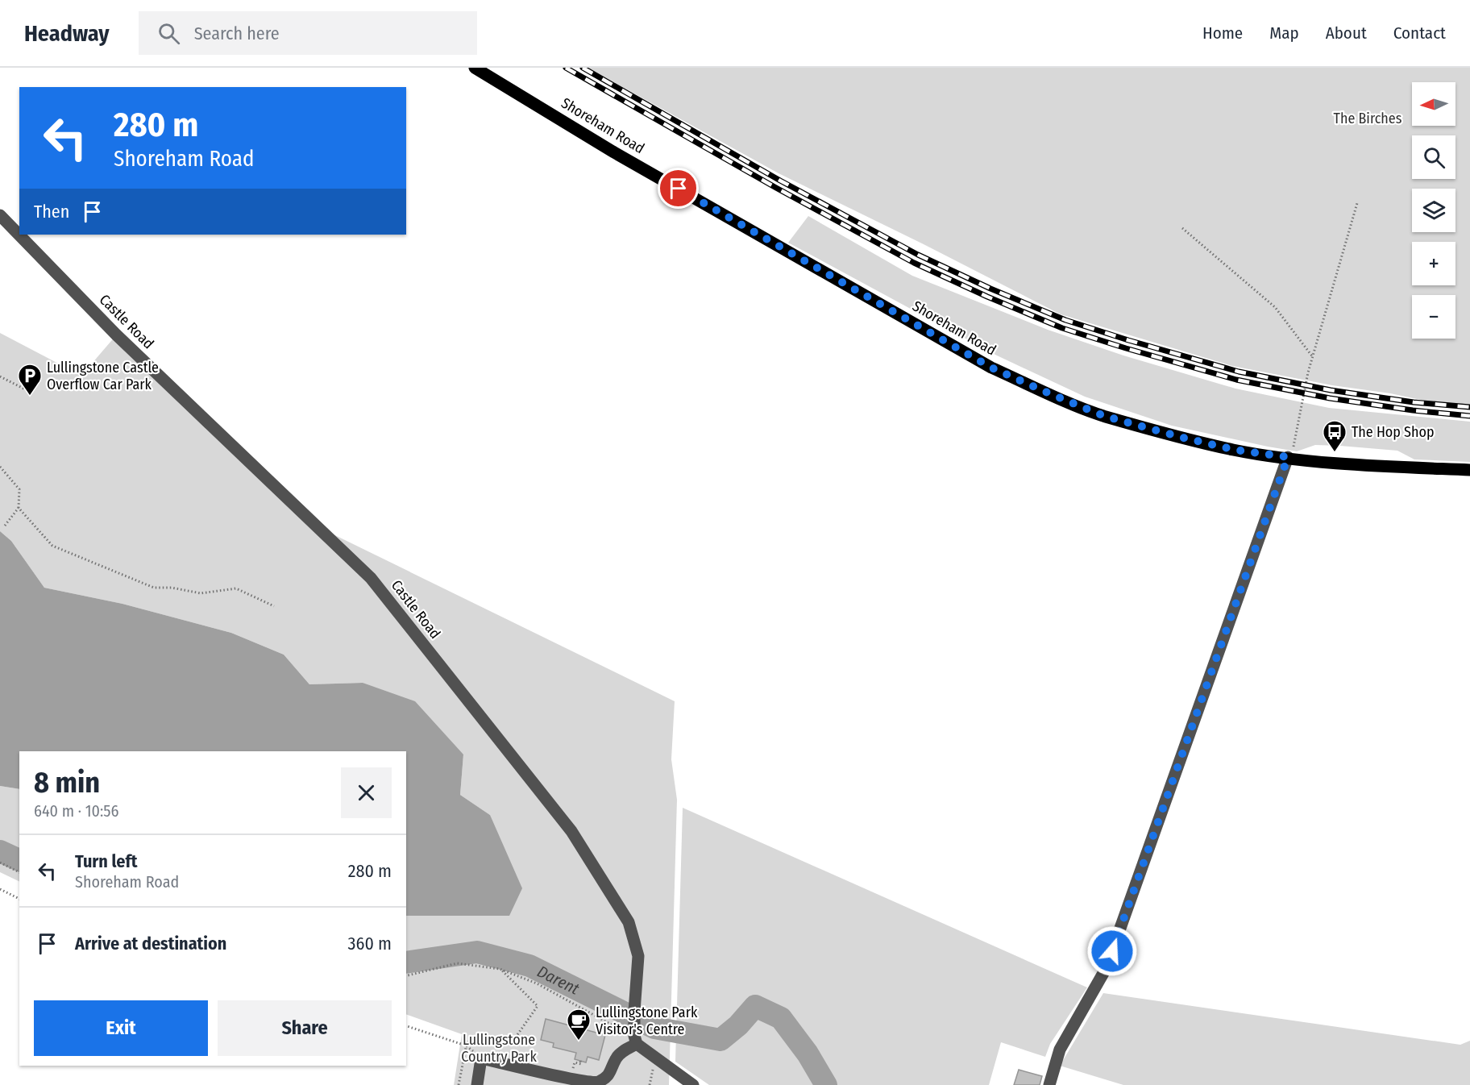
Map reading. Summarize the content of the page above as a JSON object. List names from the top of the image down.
{
  "streets": {
    "main road": ["Shoreham Road"],
    "street": ["Castle Road"]
  },
  "water": ["Darent"],
  "parks": ["The Birches", "Lullingstone Country Park"],
  "places": {
    "parking": ["Lullingstone Castle Overflow Car Park"],
    "bus stop": ["The Hop Shop"],
    "cafe": ["Lullingstone Park Visitor's Centre"]
  },
  "north": "left",
  "page": {
    "header": "Headway",
    "search": "Search here",
    "nav": [
      "Home",
      "Map",
      "About",
      "Contact"
    ],
    "map_buttons": ["+", "−"],
    "turn": ["280 m", "Shoreham Road"],
    "then": "Then",
    "heading": ["8 min", "640 m · 10:56"],
    "list": [
      {
        "name": "Turn left",
        "note": "Shoreham Road",
        "value": "280 m"
      },
      {
        "name": "Arrive at destination",
        "value": "360 m"
      }
    ],
    "buttons": ["Exit", "Share"]
  }
}
